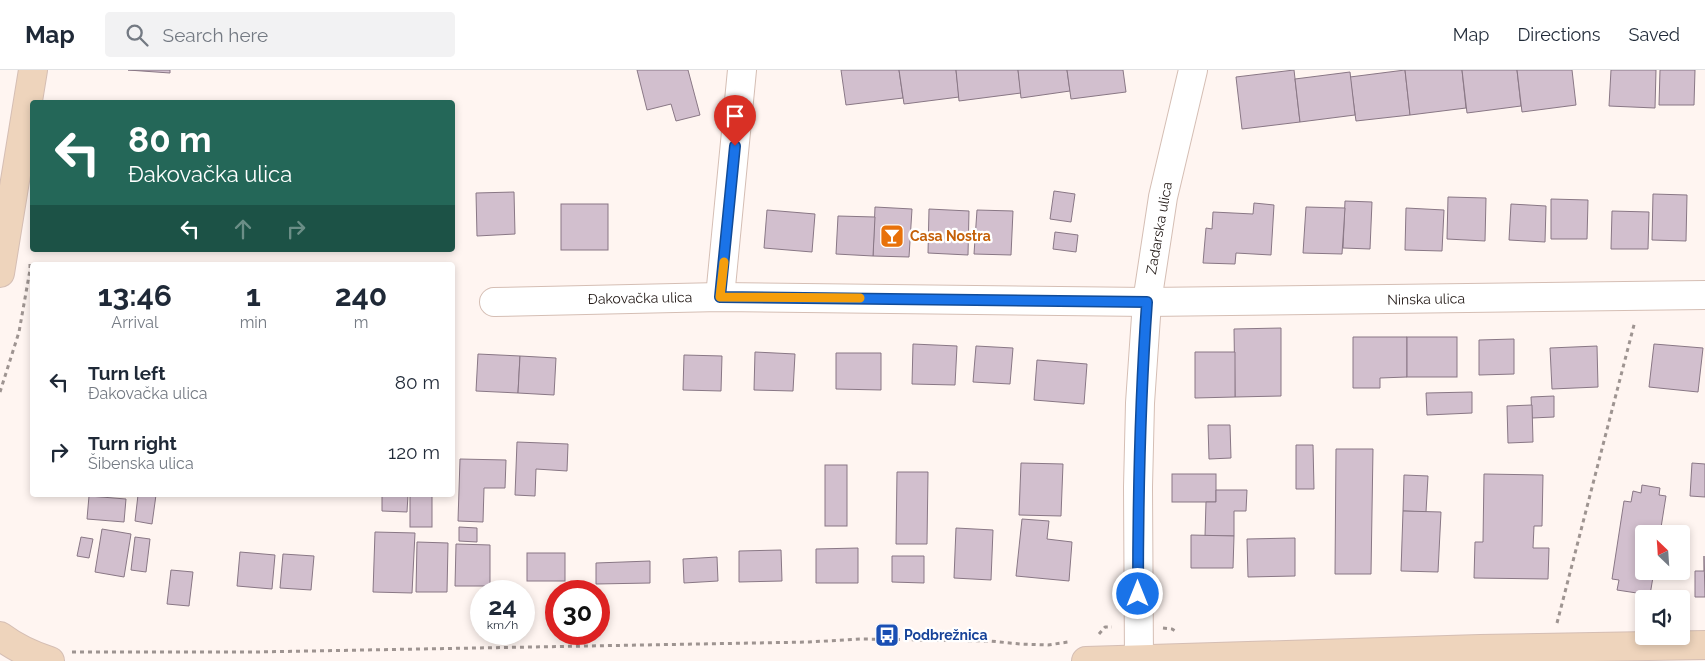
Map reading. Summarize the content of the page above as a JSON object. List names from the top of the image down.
{
  "streets": {
    "street": ["Zadarska ulica", "Đakovačka ulica", "Ninska ulica"]
  },
  "crossings": [
    ["Zadarska ulica", "Đakovačka ulica"],
    ["Zadarska ulica", "Ninska ulica"],
    ["Đakovačka ulica", "Ninska ulica"]
  ],
  "places": {
    "bar": ["Casa Nostra"],
    "bus stop": ["Podbrežnica"]
  },
  "north": "top left",
  "page": {
    "header": "Map",
    "search": "Search here",
    "nav": ["Map", "Directions", "Saved"],
    "turn": ["80 m", "Đakovačka ulica"],
    "eta": [
      "13:46",
      "Arrival",
      "1",
      "min",
      "240",
      "m"
    ],
    "list": [
      {
        "name": "Turn left",
        "note": "Đakovačka ulica",
        "value": "80 m"
      },
      {
        "name": "Turn right",
        "note": "Šibenska ulica",
        "value": "120 m"
      }
    ],
    "speed": "24 km/h",
    "limit": "30"
  }
}
